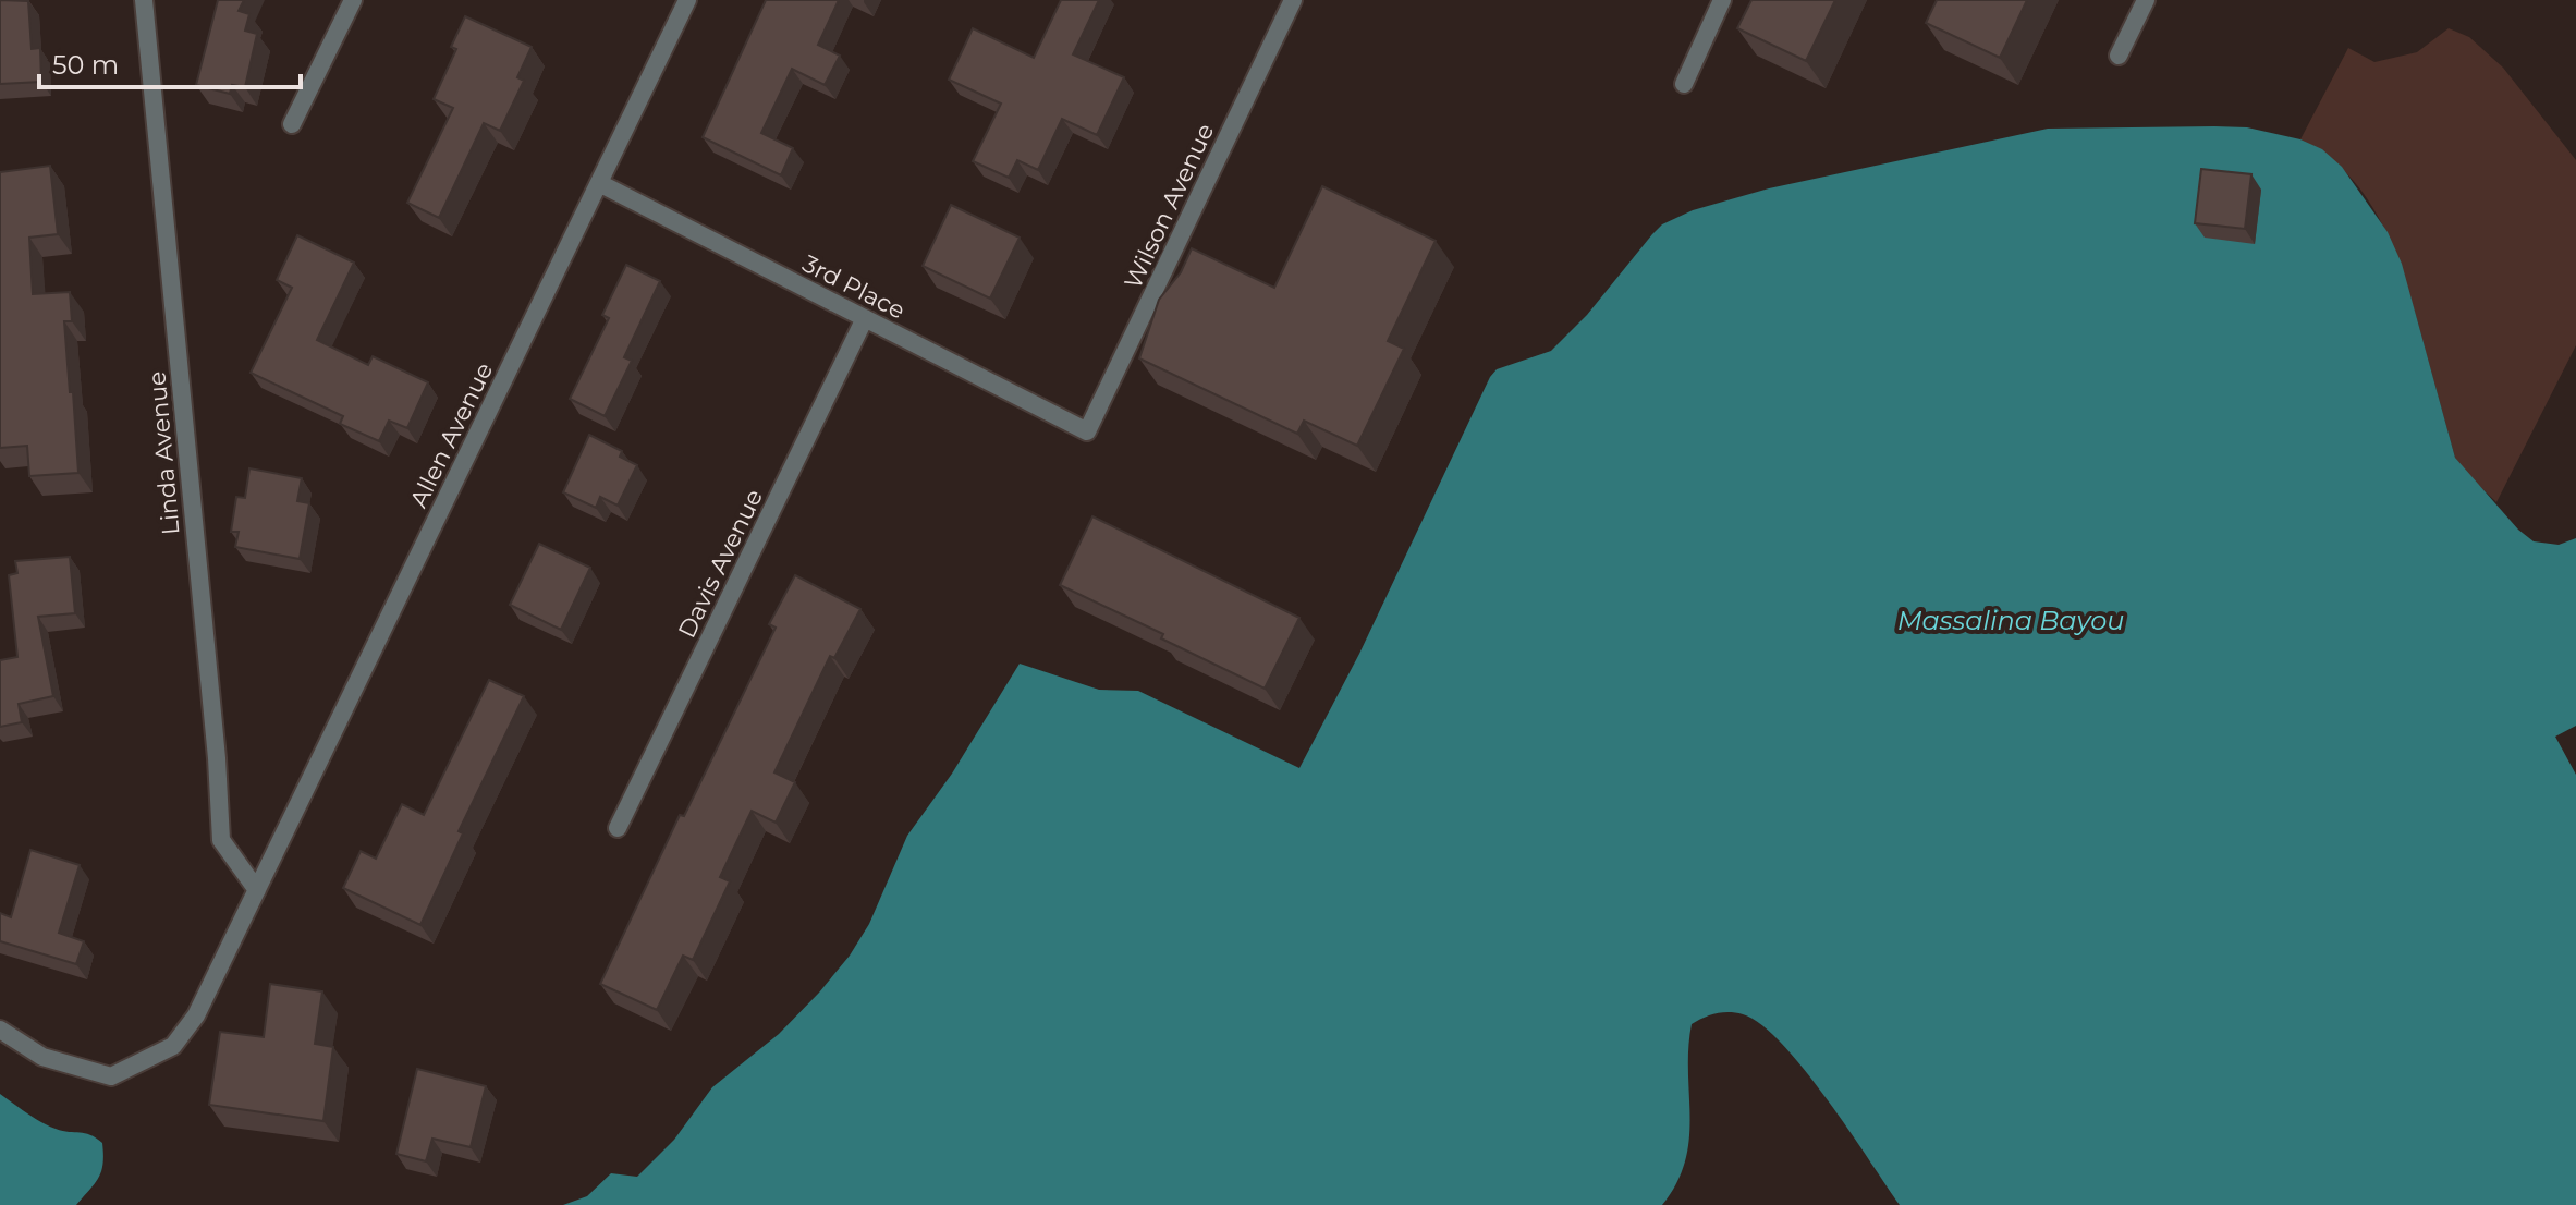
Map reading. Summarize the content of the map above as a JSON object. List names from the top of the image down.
{
  "streets": {
    "street": [
      "Wilson Avenue",
      "3rd Place",
      "Allen Avenue",
      "Linda Avenue",
      "Davis Avenue"
    ]
  },
  "crossings": [
    ["Wilson Avenue", "3rd Place"],
    ["3rd Place", "Allen Avenue"],
    ["3rd Place", "Davis Avenue"],
    ["Allen Avenue", "Linda Avenue"]
  ],
  "water": ["Massalina Bayou"],
  "scale_bar": "50 m"
}
